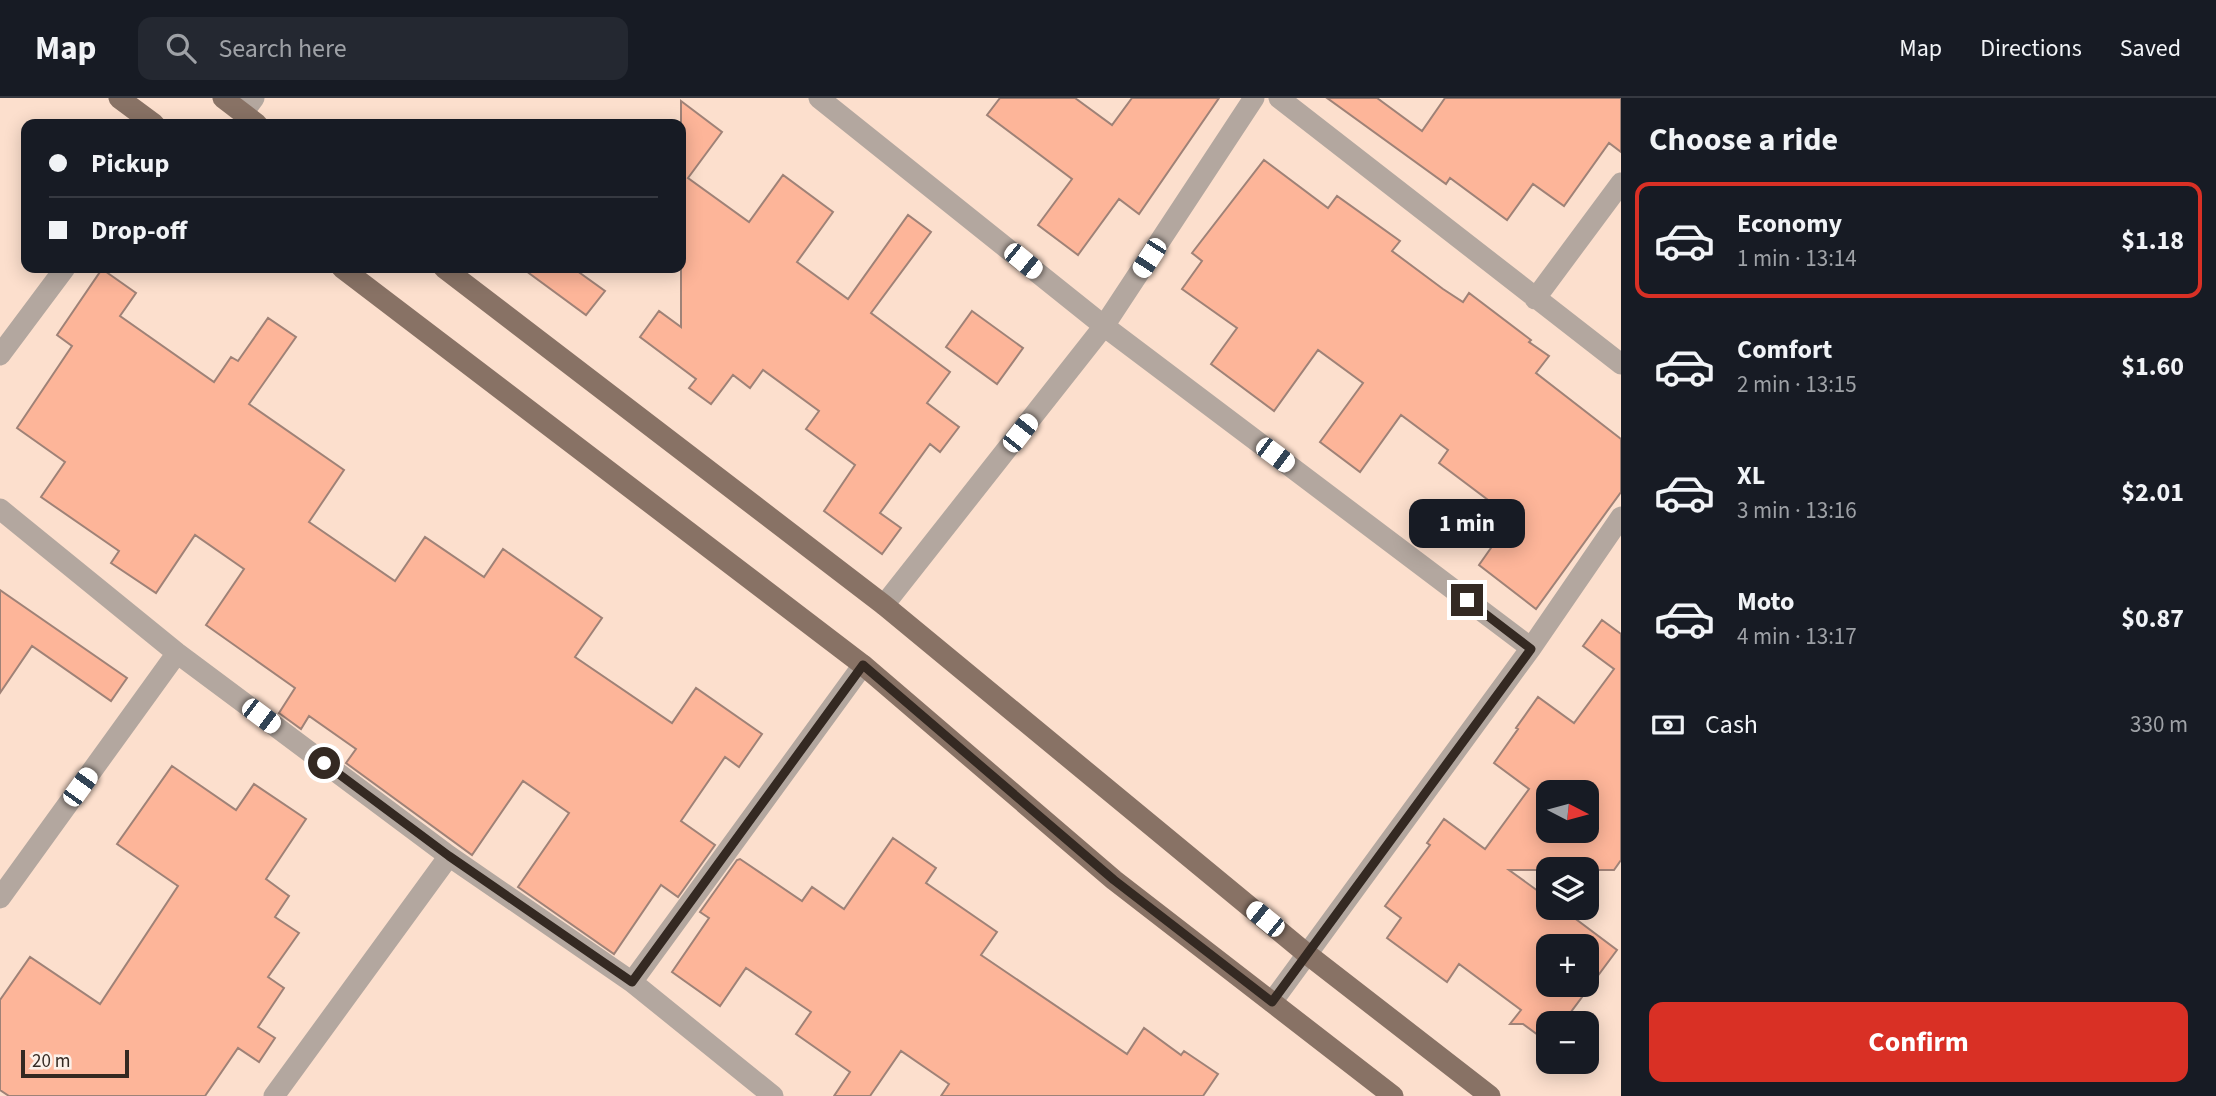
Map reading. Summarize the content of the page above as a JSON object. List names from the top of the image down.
{
  "scale_bar": "20 m",
  "north": "right",
  "page": {
    "header": "Map",
    "search": "Search here",
    "nav": ["Map", "Directions", "Saved"],
    "heading": "Choose a ride",
    "banner": ["Pickup", "Drop-off"],
    "list": [
      {
        "name": "Economy",
        "note": "1 min · 13:14",
        "value": "$1.18"
      },
      {
        "name": "Comfort",
        "note": "2 min · 13:15",
        "value": "$1.60"
      },
      {
        "name": "XL",
        "note": "3 min · 13:16",
        "value": "$2.01"
      },
      {
        "name": "Moto",
        "note": "4 min · 13:17",
        "value": "$0.87"
      }
    ],
    "bubble": "1 min",
    "pay": ["Cash", "330 m"],
    "map_buttons": ["+", "−"],
    "buttons": "Confirm",
    "scale": "20 m"
  }
}
